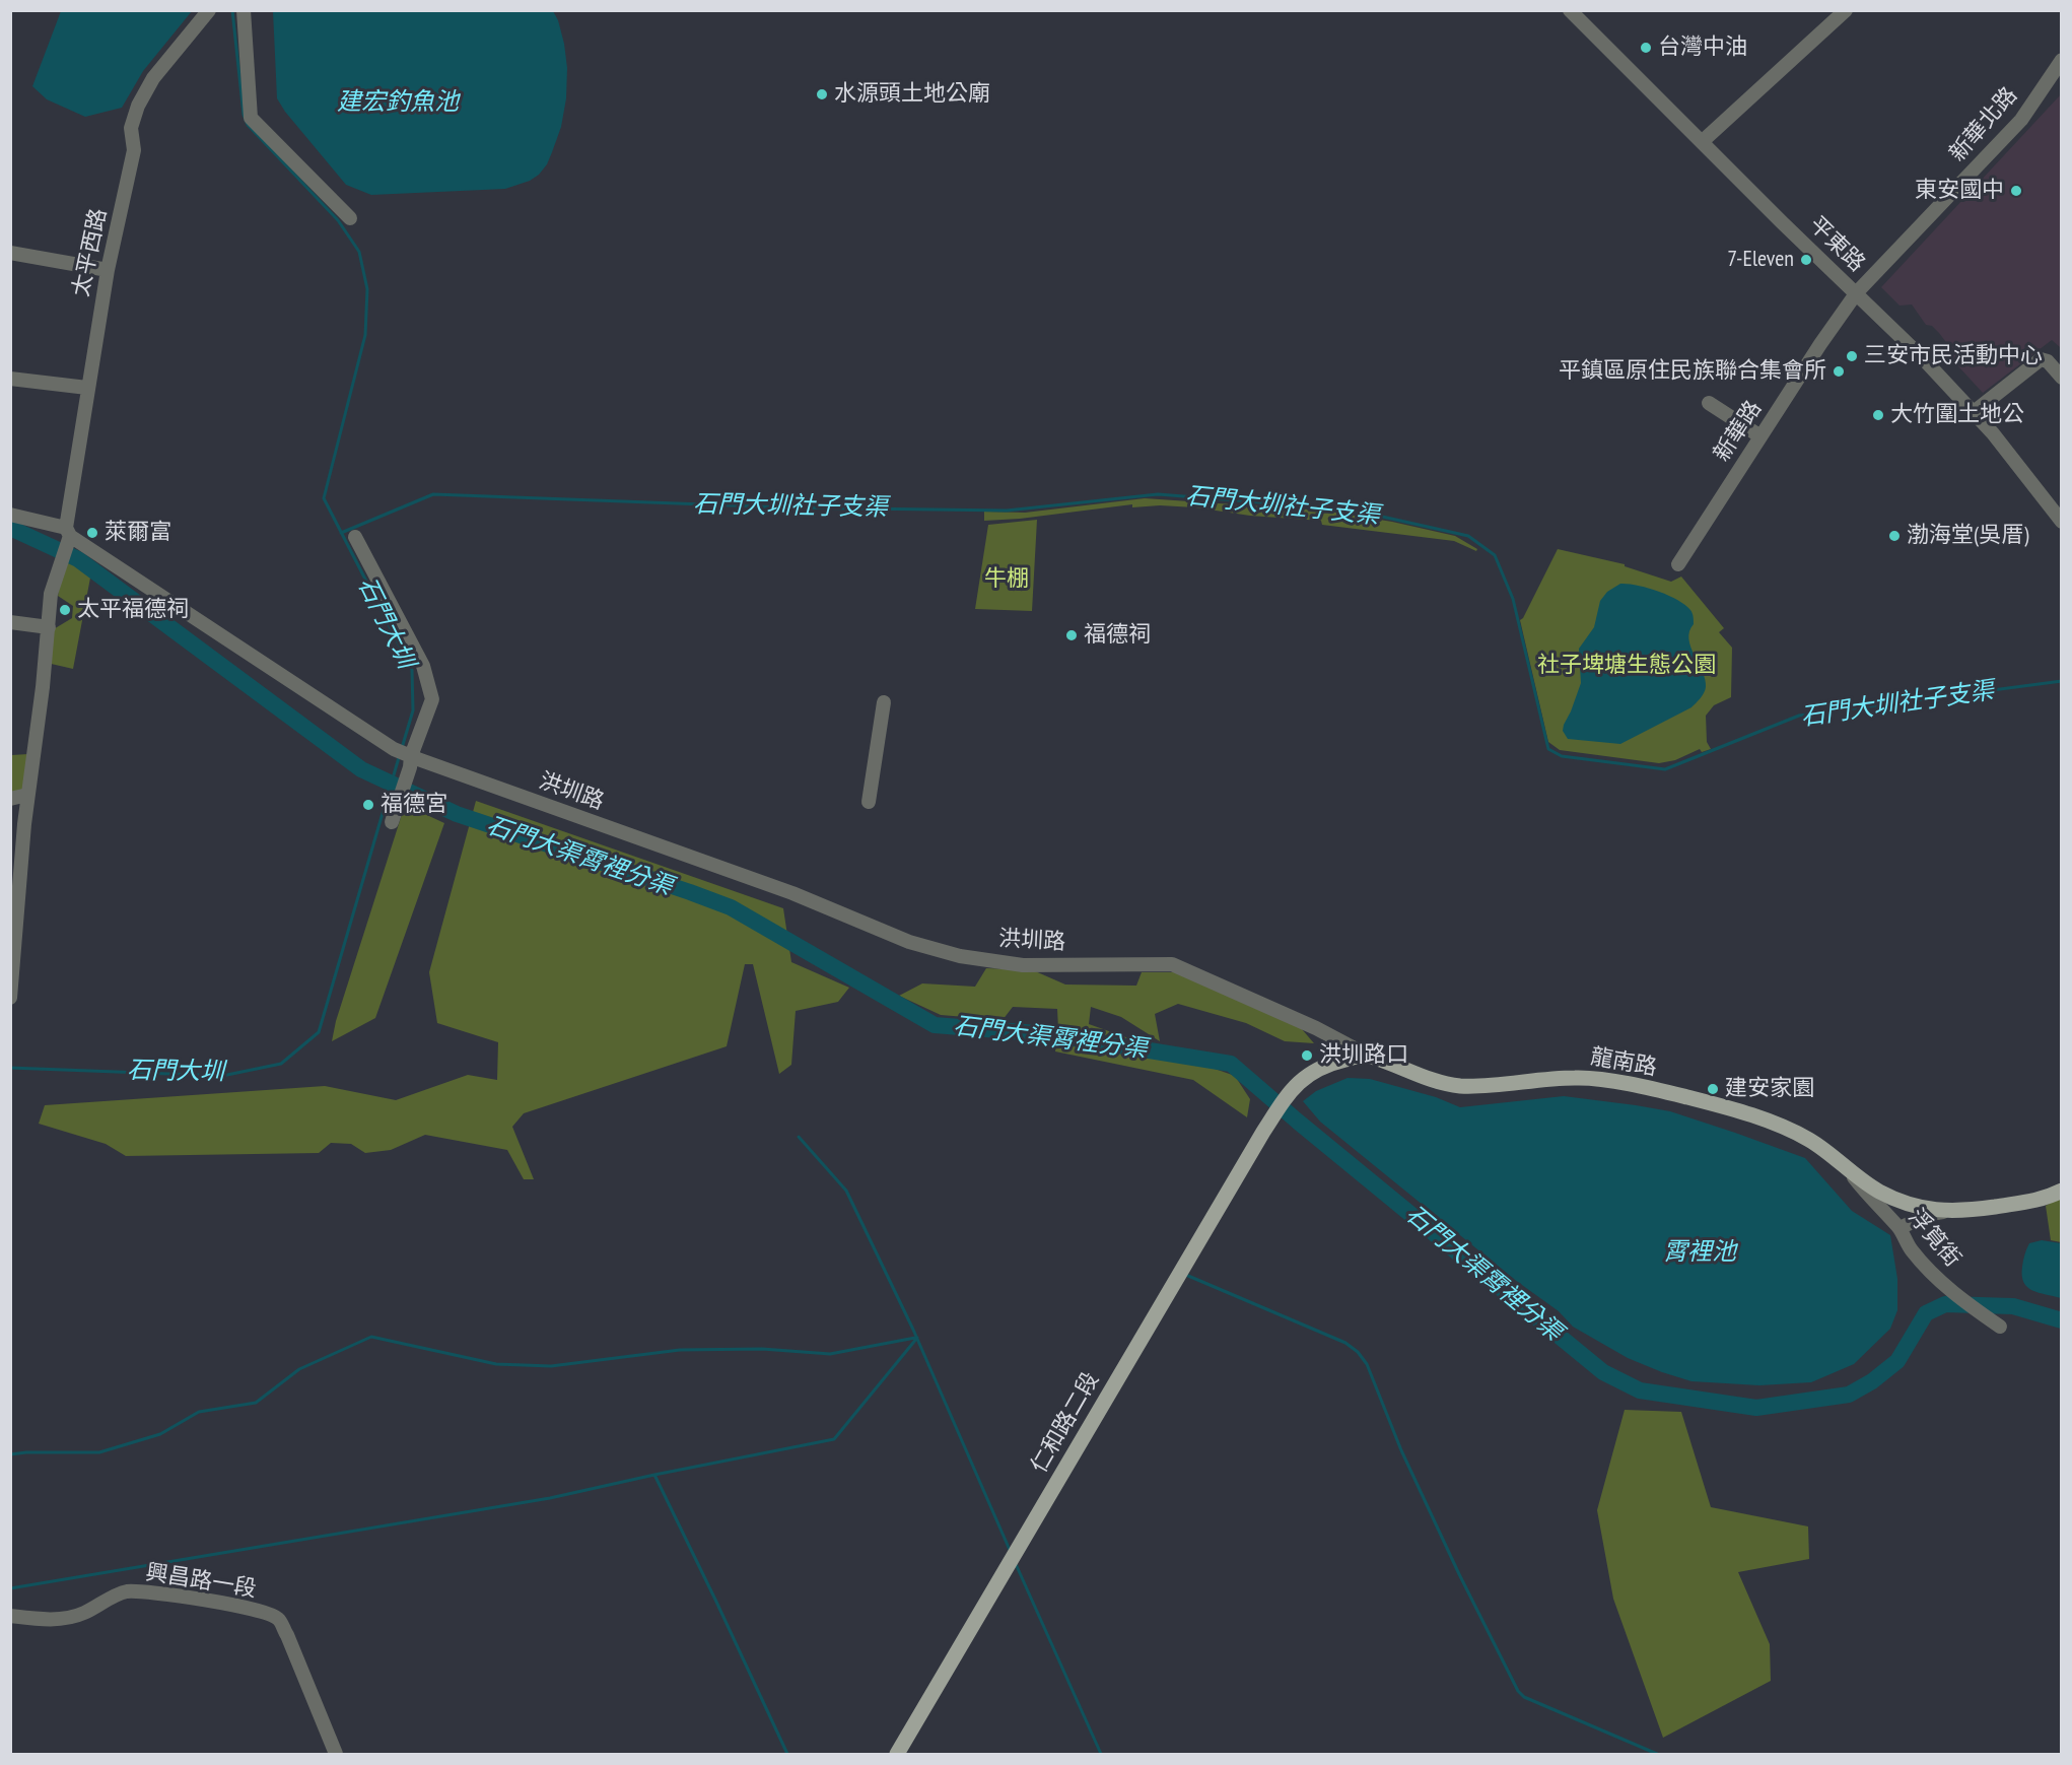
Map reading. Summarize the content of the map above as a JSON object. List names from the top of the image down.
{
  "streets": {
    "main road": ["龍南路", "仁和路二段"],
    "street": [
      "新華北路",
      "平東路",
      "太平西路",
      "新華路",
      "洪圳路",
      "浮筧街",
      "興昌路一段"
    ]
  },
  "crossings": [
    ["新華北路", "平東路"],
    ["新華北路", "新華路"],
    ["平東路", "新華路"],
    ["太平西路", "洪圳路"],
    ["洪圳路", "龍南路"],
    ["龍南路", "浮筧街"],
    ["龍南路", "仁和路二段"]
  ],
  "water": [
    "建宏釣魚池",
    "石門大圳社子支渠",
    "石門大圳",
    "石門大渠霄裡分渠",
    "霄裡池"
  ],
  "parks": ["牛棚", "社子埤塘生態公園"],
  "places": [
    "台灣中油",
    "水源頭土地公廟",
    "東安國中",
    "7-Eleven",
    "三安市民活動中心",
    "平鎮區原住民族聯合集會所",
    "大竹圍土地公",
    "萊爾富",
    "渤海堂(吳厝)",
    "太平福德祠",
    "福德祠",
    "福德宮",
    "洪圳路口",
    "建安家園"
  ]
}
